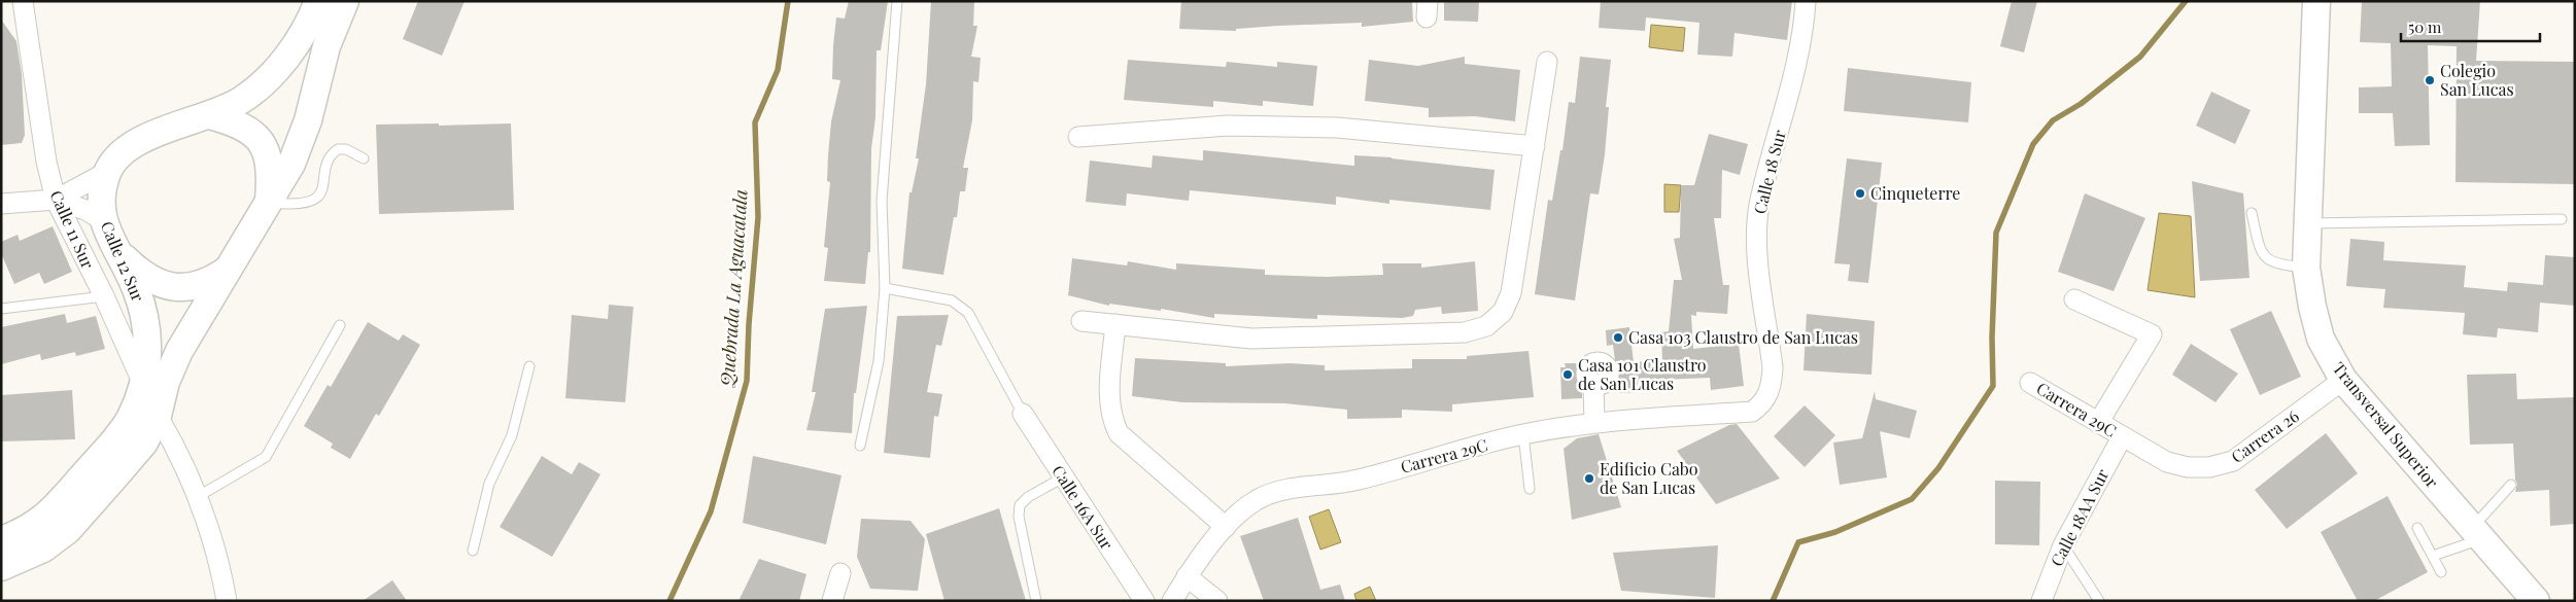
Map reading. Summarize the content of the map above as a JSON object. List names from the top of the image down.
{
  "streets": {
    "main road": ["Calle 12 Sur", "Transversal Superior"],
    "street": [
      "Calle 18 Sur",
      "Calle 11 Sur",
      "Carrera 29C",
      "Carrera 26",
      "Calle 16A Sur",
      "Calle 18AA Sur"
    ]
  },
  "crossings": [
    ["Calle 18 Sur", "Carrera 29C"],
    ["Calle 11 Sur", "Calle 12 Sur"],
    ["Carrera 29C", "Carrera 26"],
    ["Carrera 29C", "Calle 18AA Sur"],
    ["Transversal Superior", "Carrera 26"],
    ["Carrera 26", "Calle 18AA Sur"]
  ],
  "water": ["Quebrada La Aguacatala"],
  "places": [
    "Colegio San Lucas",
    "Cinqueterre",
    "Casa 103 Claustro de San Lucas",
    "Casa 101 Claustro de San Lucas",
    "Edificio Cabo de San Lucas"
  ],
  "scale_bar": "50 m"
}
